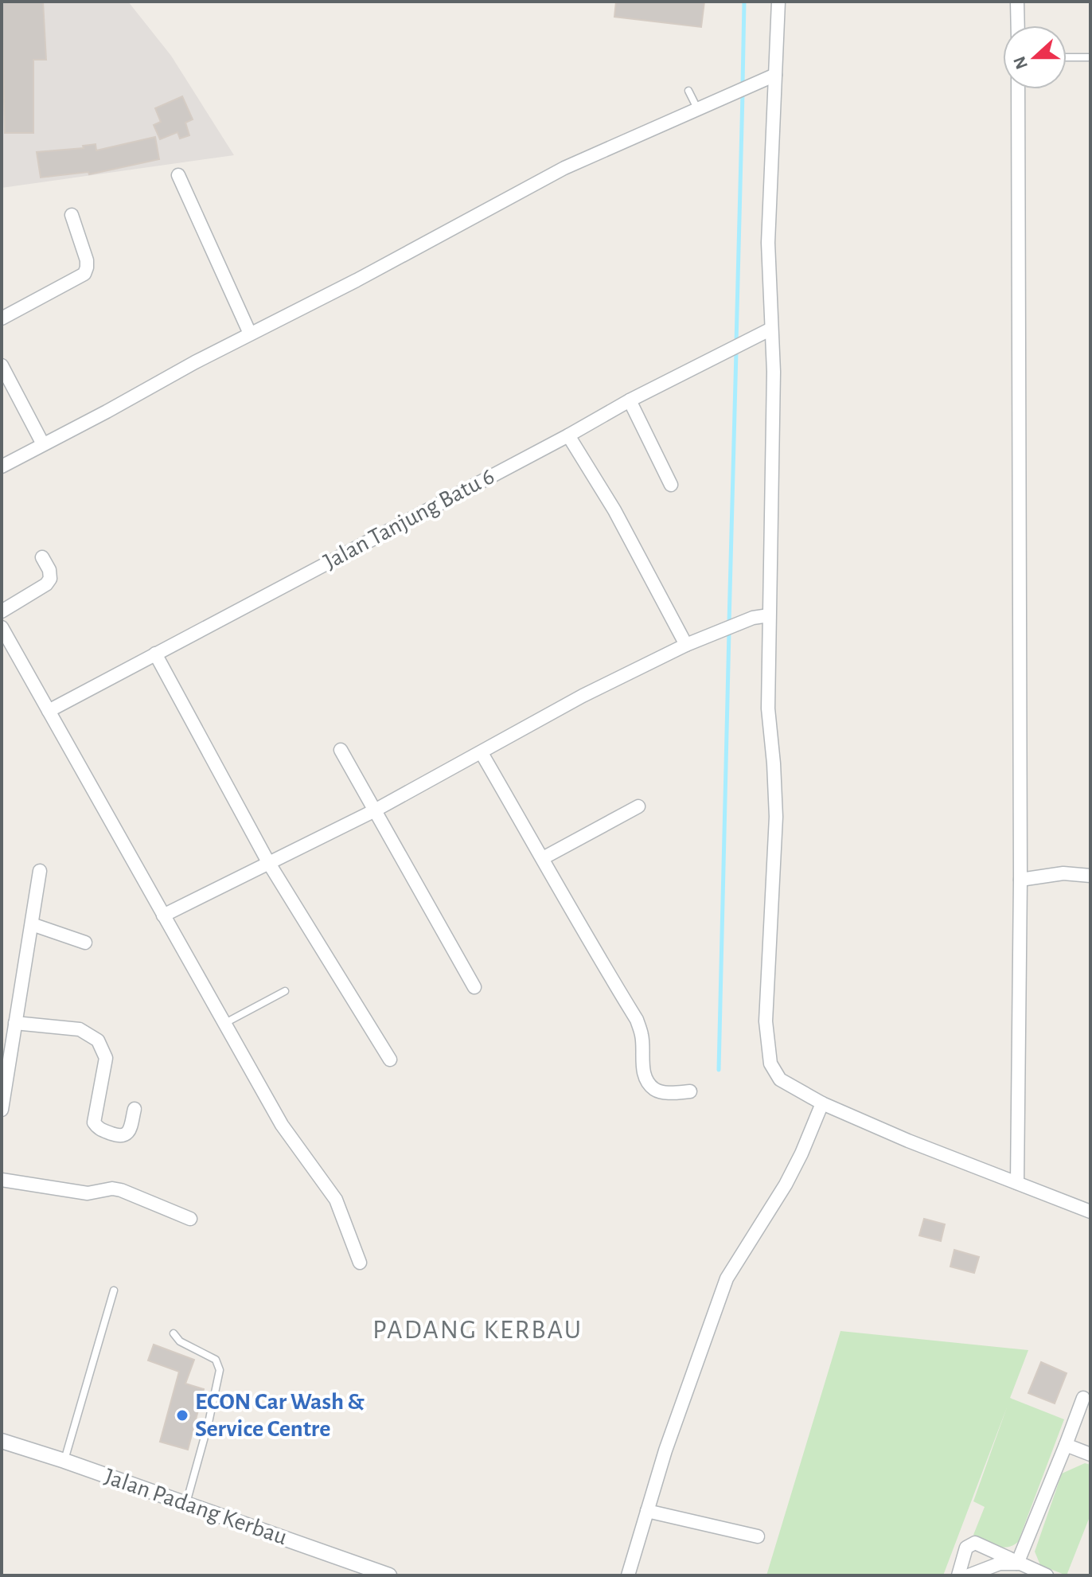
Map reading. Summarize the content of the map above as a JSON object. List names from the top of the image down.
{
  "streets": {
    "street": ["Jalan Tanjung Batu 6", "Jalan Padang Kerbau"]
  },
  "districts": ["PADANG KERBAU"],
  "places": ["ECON Car Wash & Service Centre"],
  "north": "left"
}
